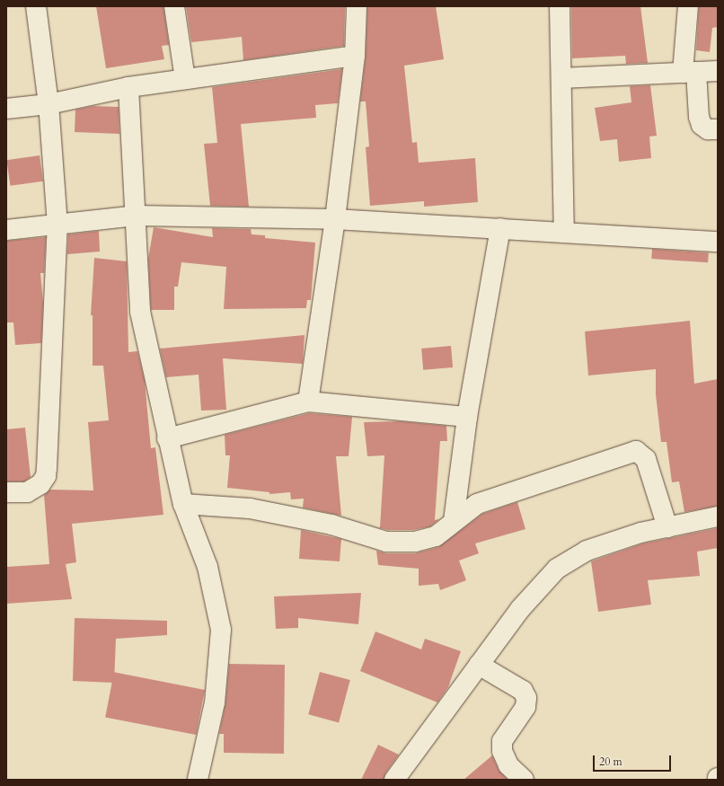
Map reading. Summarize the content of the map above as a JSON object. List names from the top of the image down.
{
  "scale_bar": "20 m"
}
